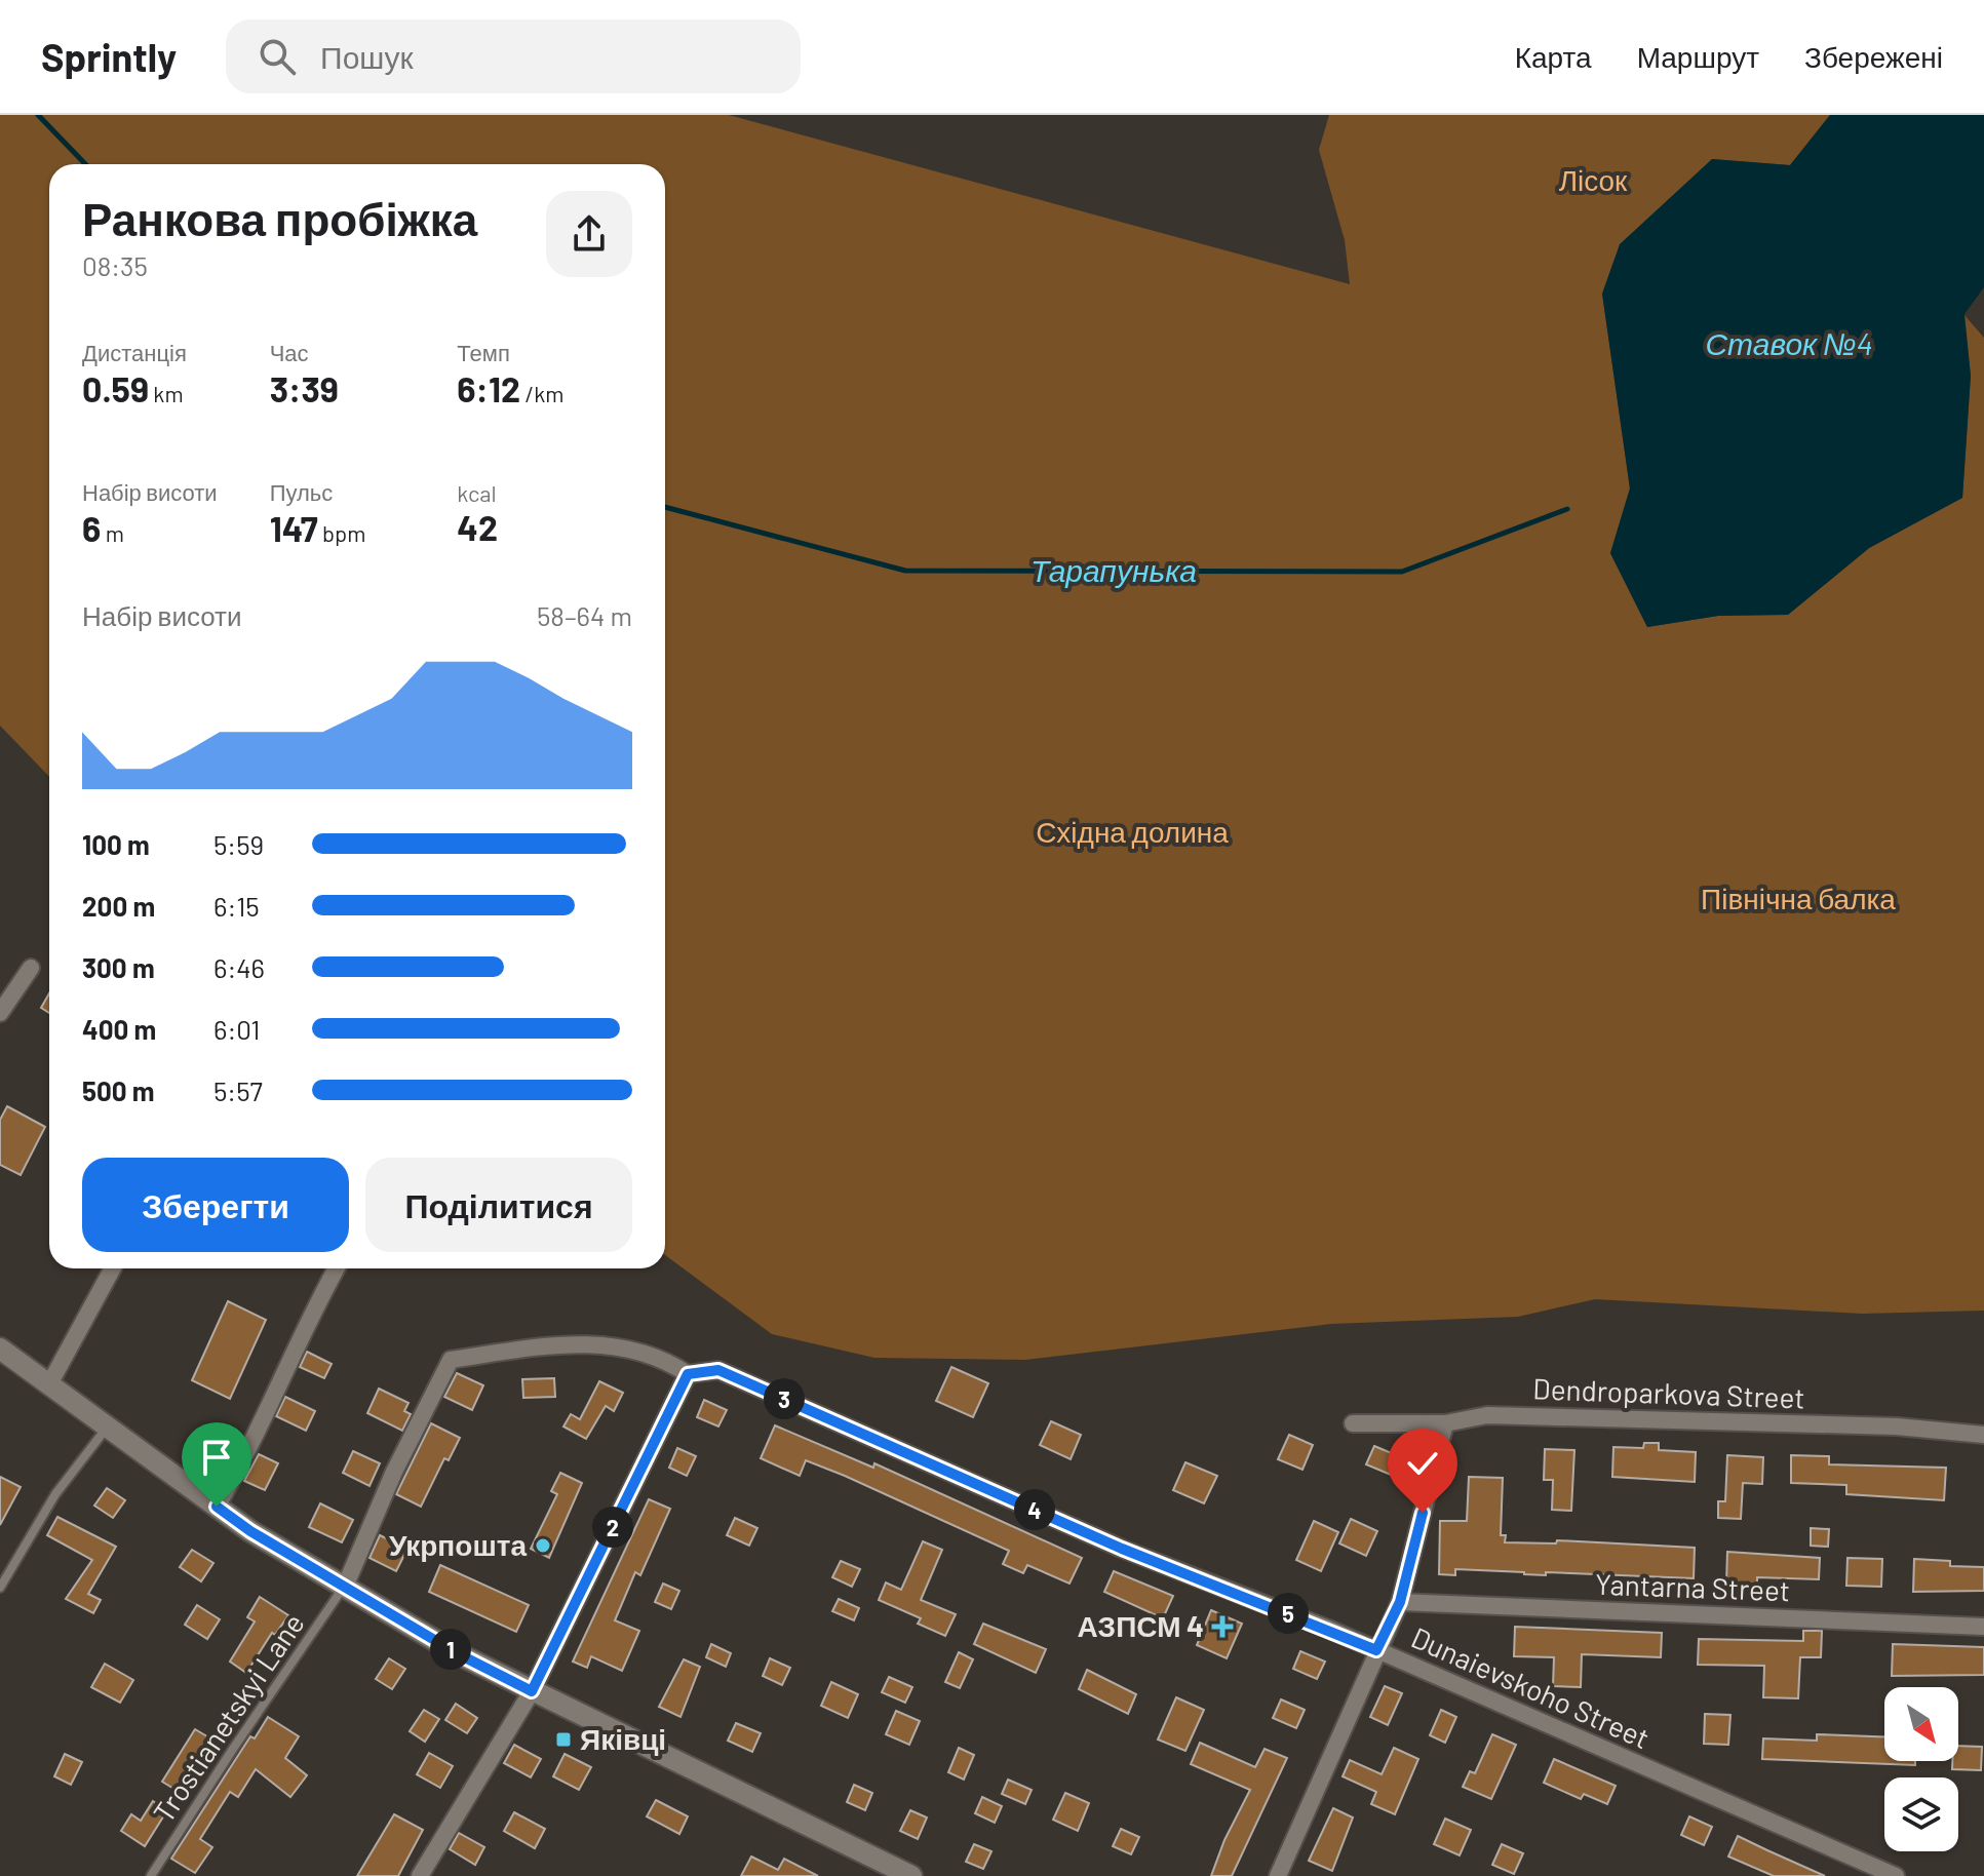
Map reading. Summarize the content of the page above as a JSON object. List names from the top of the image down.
{
  "streets": {
    "street": ["Dendroparkova Street", "Yantarna Street", "Dunaievskoho Street"],
    "lane": ["Trostianetskyi Lane"]
  },
  "crossings": [
    ["Dunaievskoho Street", "Trostianetskyi Lane"]
  ],
  "water": ["Ставок №4", "Тарапунька"],
  "parks": ["Лісок", "Східна долина", "Північна балка"],
  "places": {
    "other": ["Укрпошта"],
    "health": ["АЗПСМ 4"],
    "transit": ["Яківці"]
  },
  "north": "bottom right",
  "page": {
    "header": "Sprintly",
    "search": "Пошук",
    "nav": ["Карта", "Маршрут", "Збережені"],
    "heading": ["Ранкова пробіжка", "08:35"],
    "stats": [
      ["Дистанція", "0.59 km"],
      ["Час", "3:39"],
      ["Темп", "6:12 /km"],
      ["Набір висоти", "6 m"],
      ["Пульс", "147 bpm"],
      ["kcal", "42"]
    ],
    "chart": ["Набір висоти", "58–64 m"],
    "list": [
      {
        "name": "100 m",
        "note": "5:59"
      },
      {
        "name": "200 m",
        "note": "6:15"
      },
      {
        "name": "300 m",
        "note": "6:46"
      },
      {
        "name": "400 m",
        "note": "6:01"
      },
      {
        "name": "500 m",
        "note": "5:57"
      }
    ],
    "buttons": ["Зберегти", "Поділитися"],
    "pins": [
      "3",
      "4",
      "2",
      "5",
      "1"
    ]
  }
}
